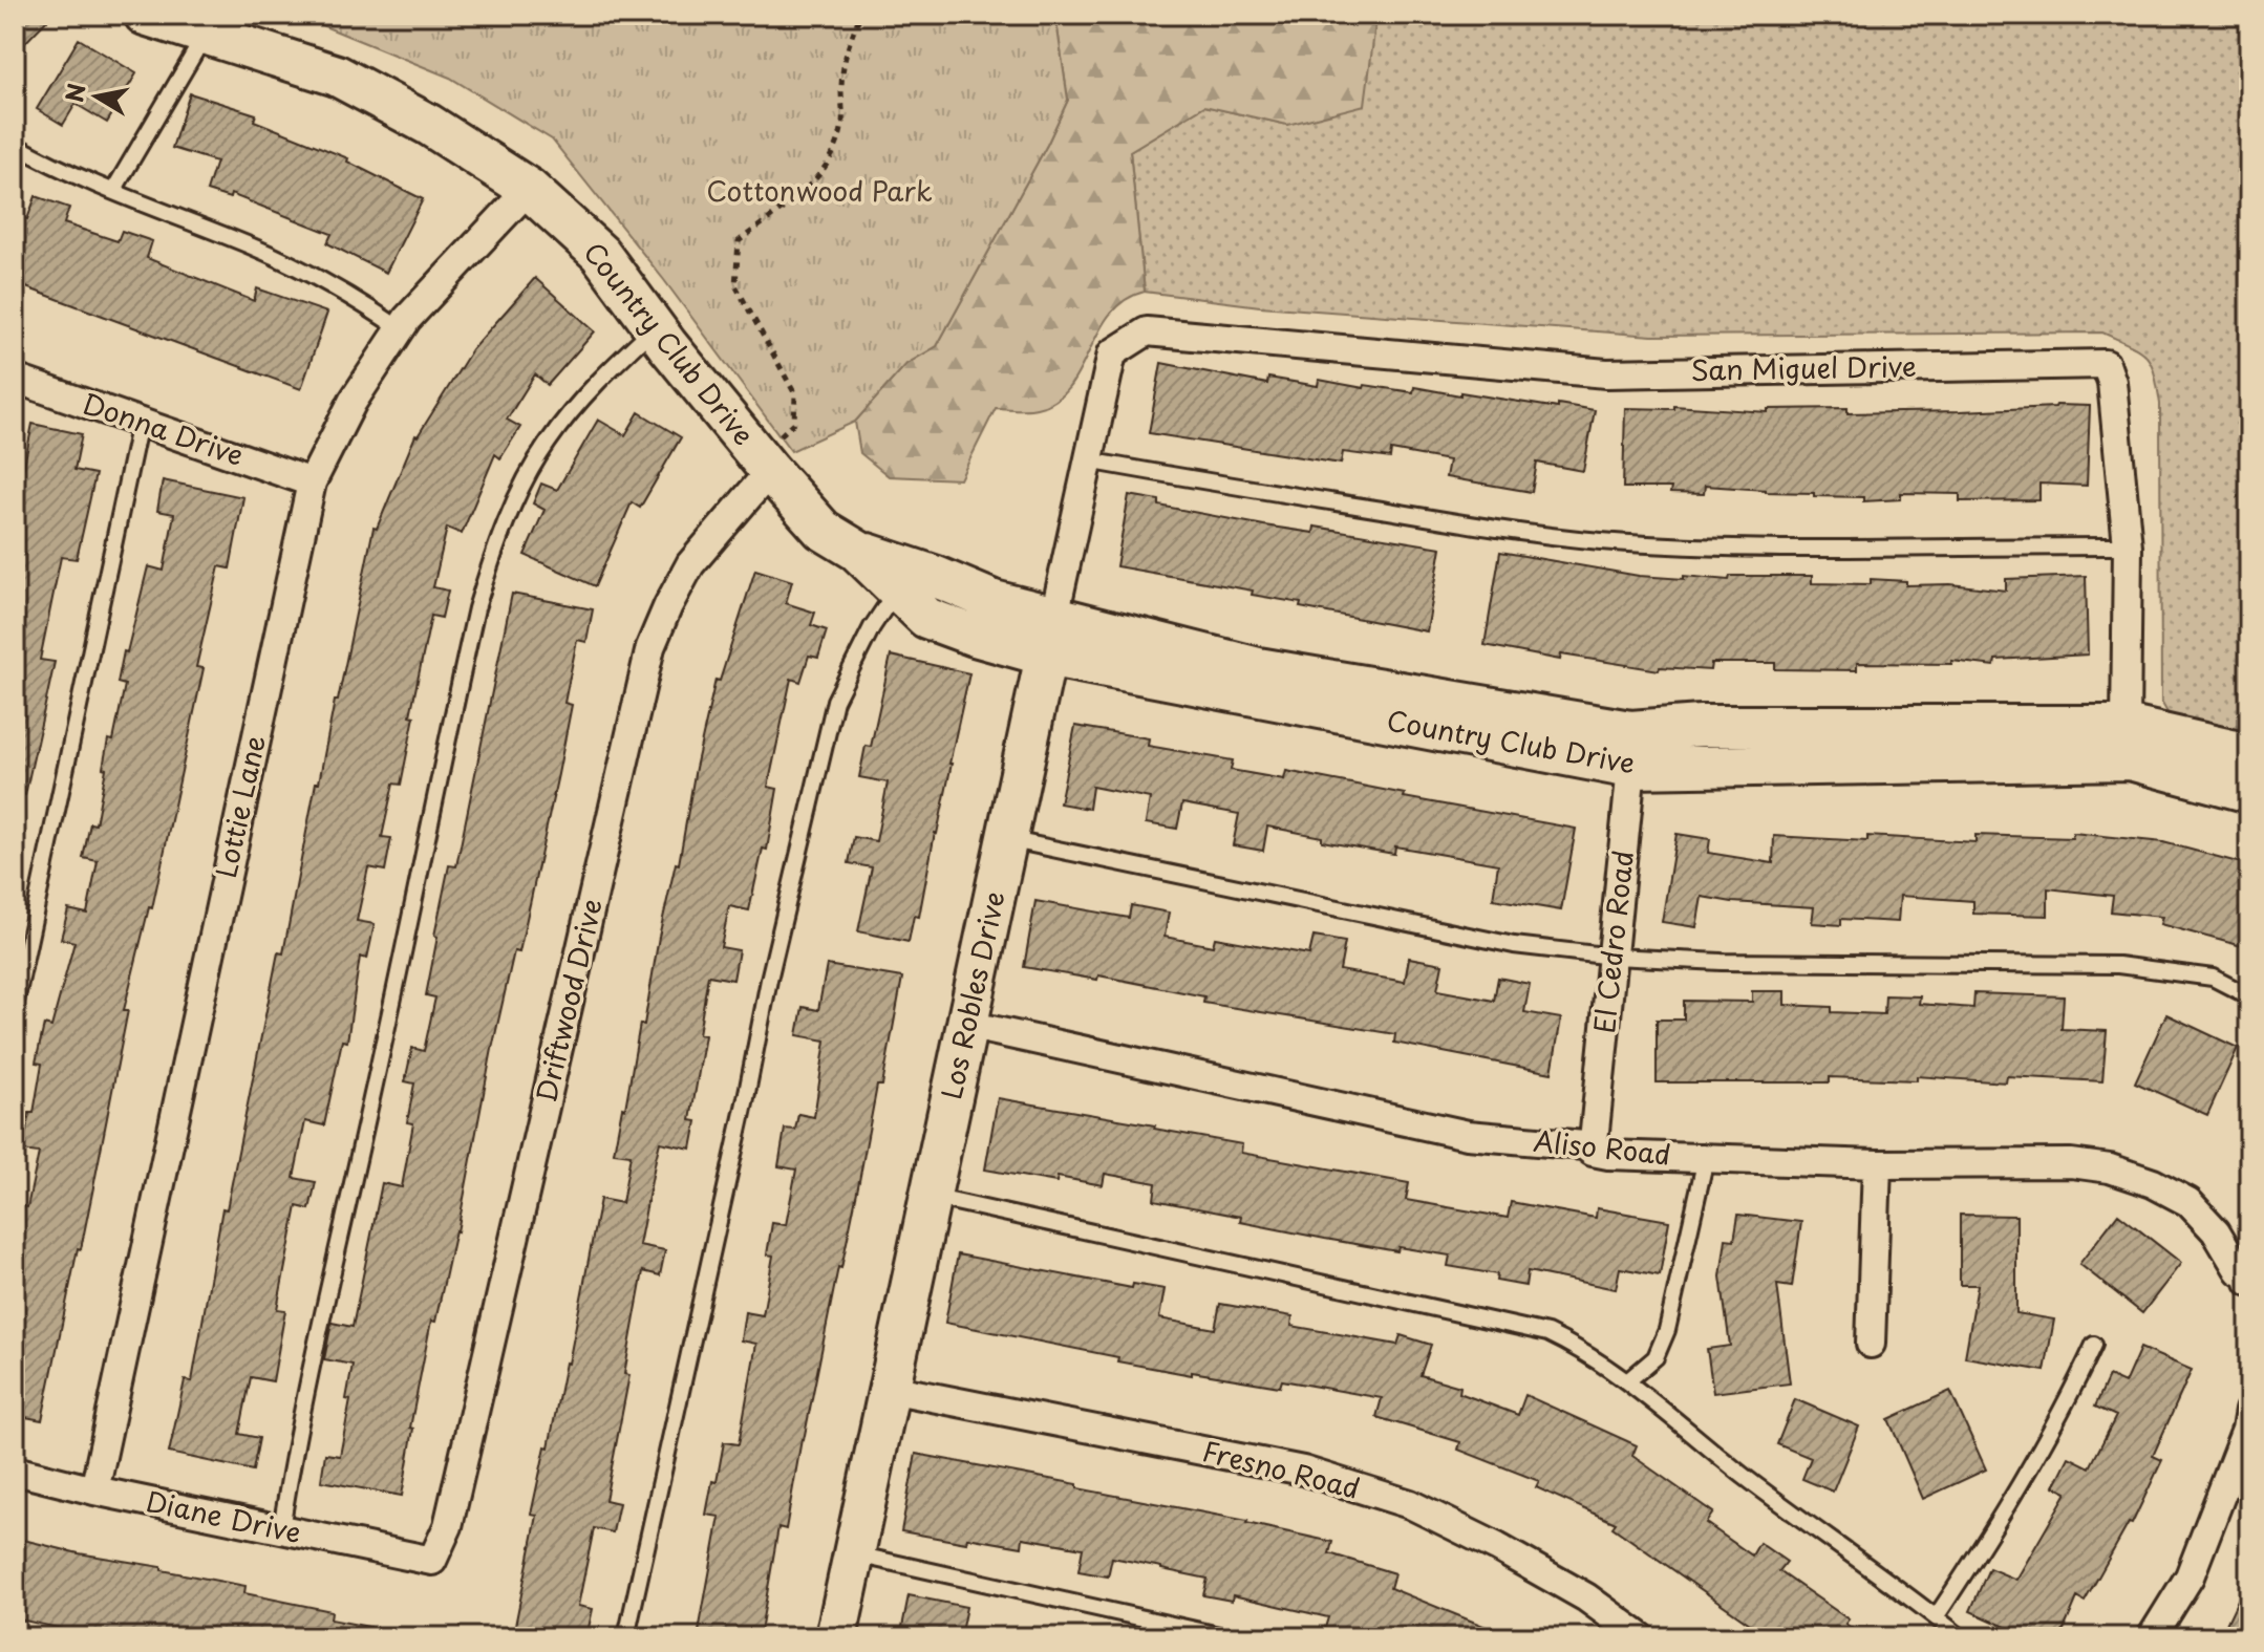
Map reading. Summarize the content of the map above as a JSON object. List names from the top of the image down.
{
  "streets": {
    "street": [
      "Country Club Drive",
      "San Miguel Drive",
      "Donna Drive",
      "Lottie Lane",
      "El Cedro Road",
      "Los Robles Drive",
      "Driftwood Drive",
      "Aliso Road",
      "Fresno Road",
      "Diane Drive"
    ]
  },
  "crossings": [
    ["Country Club Drive", "San Miguel Drive"],
    ["Country Club Drive", "Lottie Lane"],
    ["Country Club Drive", "El Cedro Road"],
    ["Country Club Drive", "Los Robles Drive"],
    ["Country Club Drive", "Driftwood Drive"],
    ["San Miguel Drive", "Los Robles Drive"],
    ["Donna Drive", "Lottie Lane"],
    ["Lottie Lane", "Diane Drive"],
    ["El Cedro Road", "Aliso Road"],
    ["Los Robles Drive", "Aliso Road"],
    ["Los Robles Drive", "Fresno Road"],
    ["Driftwood Drive", "Diane Drive"]
  ],
  "parks": ["Cottonwood Park"],
  "north": "left"
}
